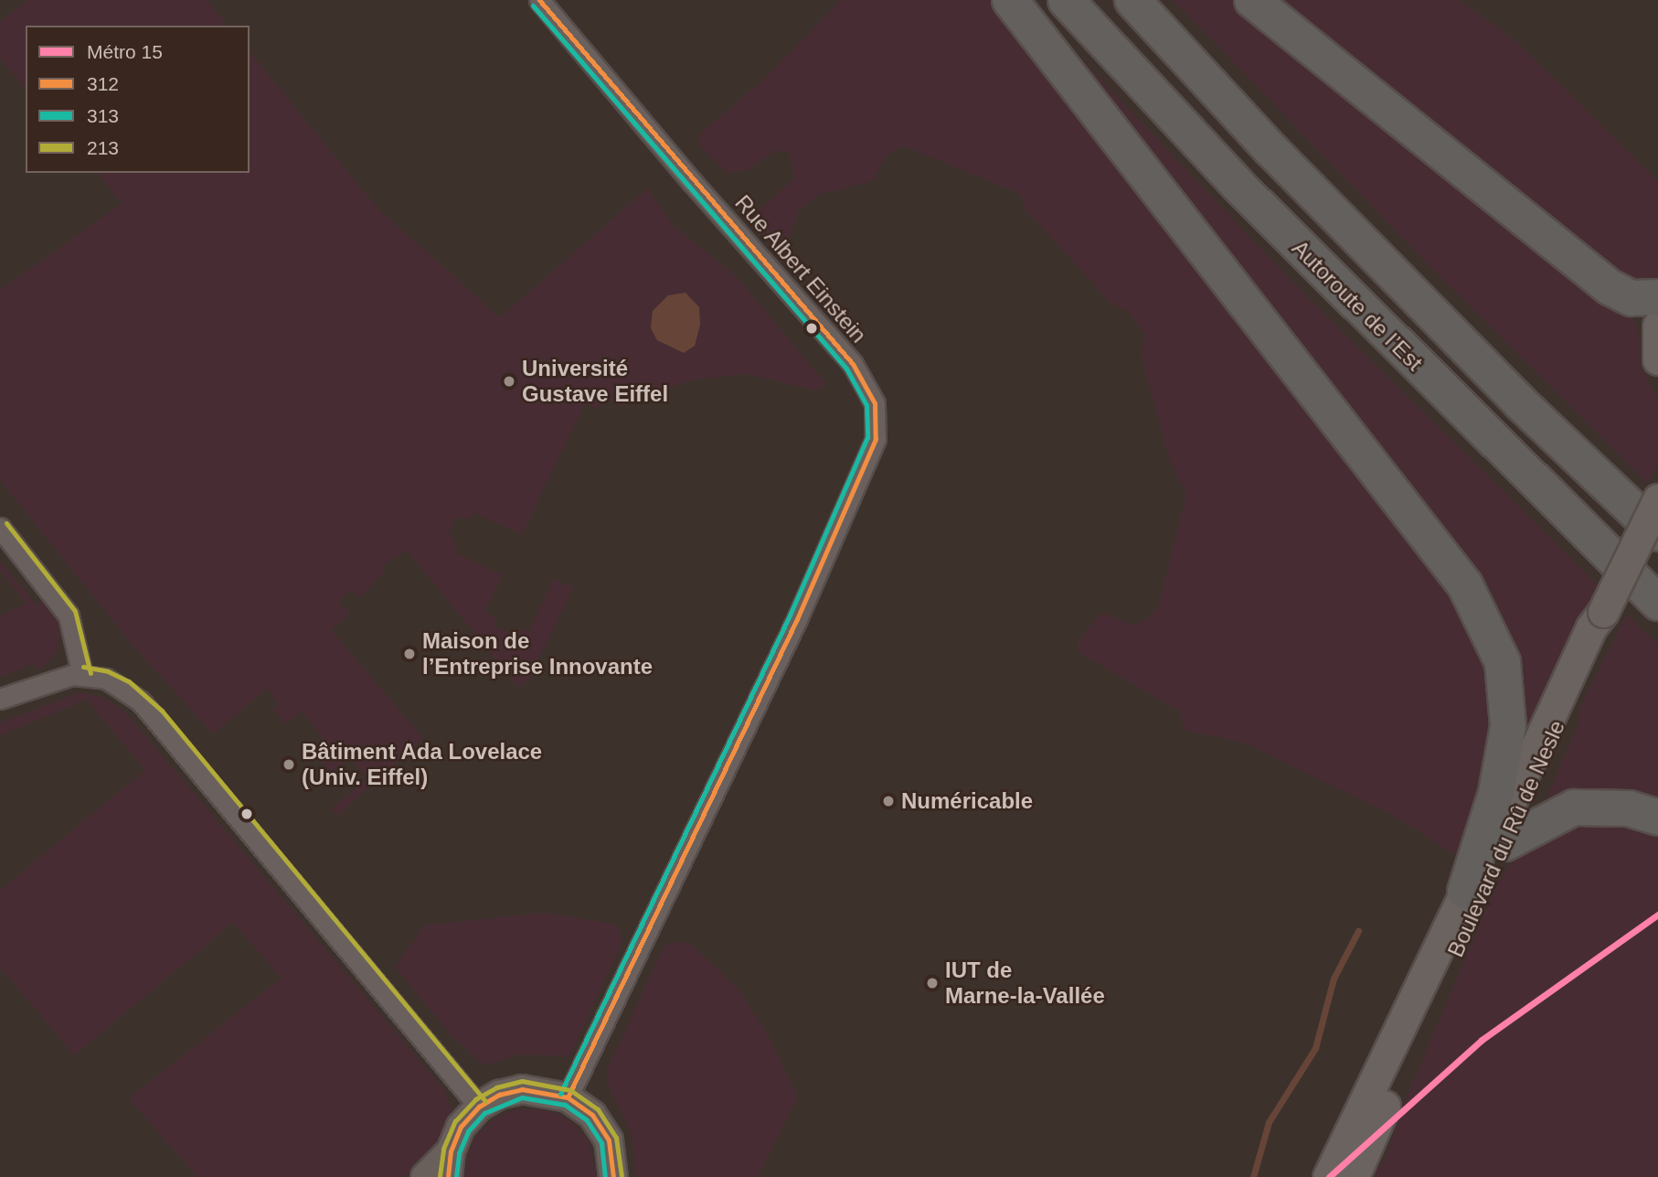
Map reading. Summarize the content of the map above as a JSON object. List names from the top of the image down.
{
  "streets": {
    "highway": ["Autoroute de l’Est"],
    "main road": ["Boulevard du Rû de Nesle"],
    "street": ["Rue Albert Einstein"]
  },
  "places": [
    "Université Gustave Eiffel",
    "Maison de l’Entreprise Innovante",
    "Bâtiment Ada Lovelace (Univ. Eiffel)",
    "Numéricable",
    "IUT de Marne-la-Vallée"
  ],
  "lines": [
    "transit line 312",
    "transit line 313",
    "transit line 213",
    "metro line 15"
  ],
  "legend": [
    "Métro 15",
    "312",
    "313",
    "213"
  ]
}
